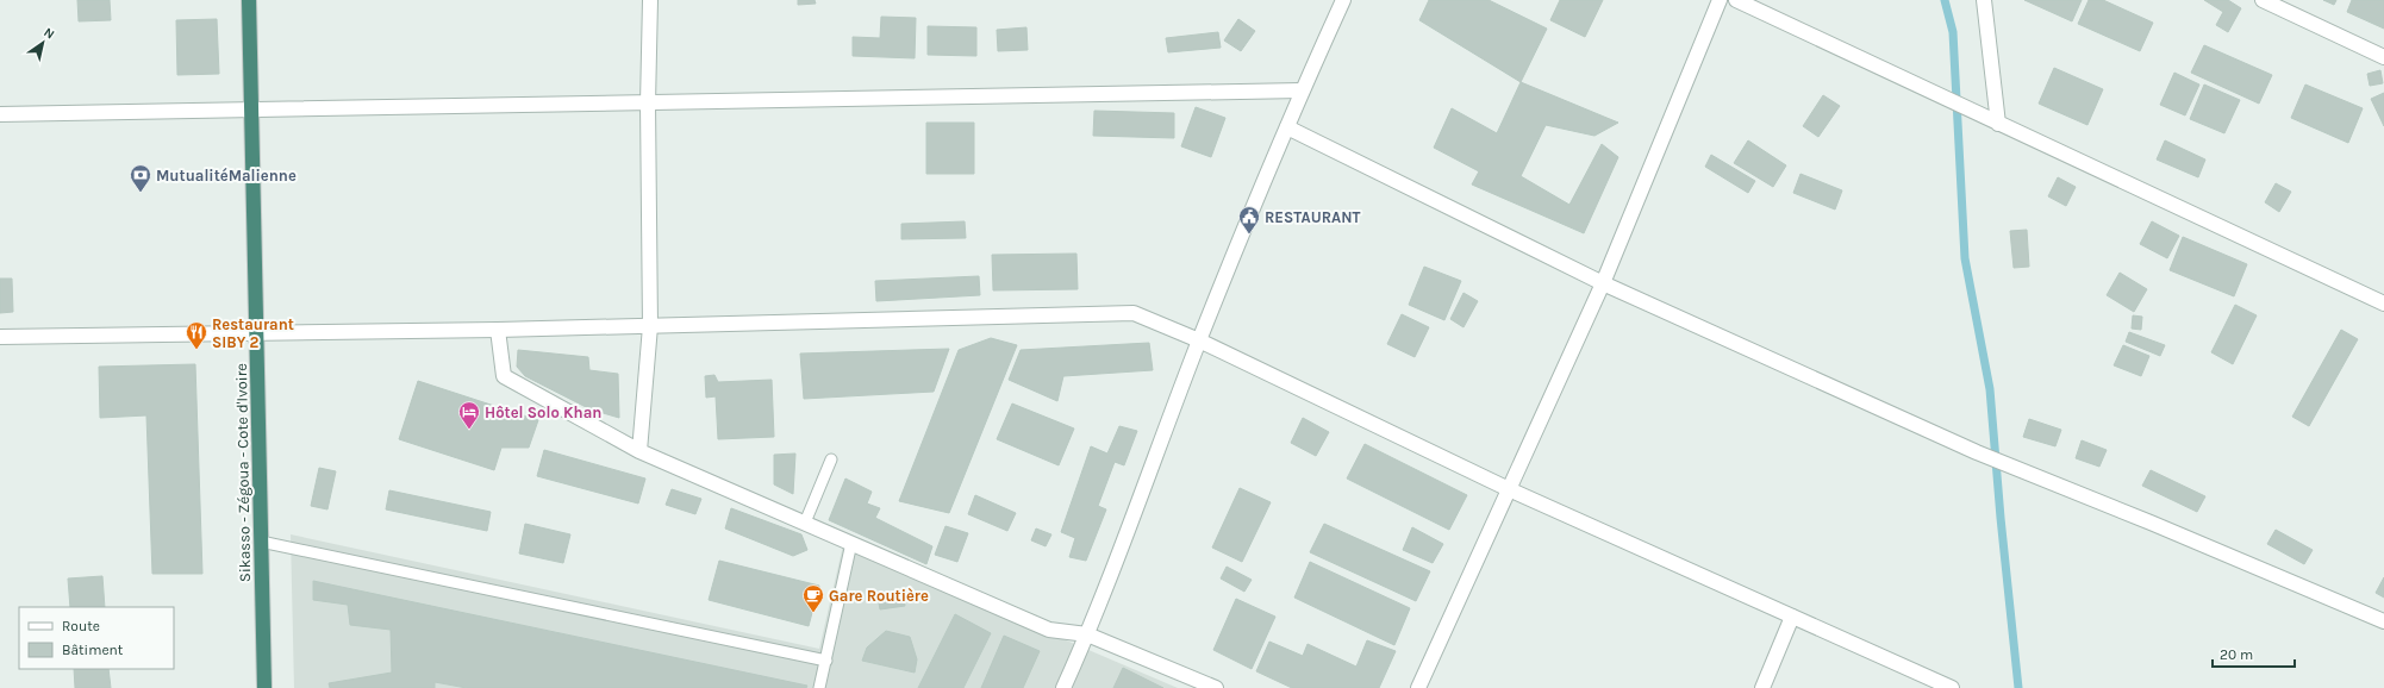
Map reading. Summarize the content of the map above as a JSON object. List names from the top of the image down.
{
  "streets": {
    "highway": ["Sikasso - Zégoua - Cote d'Ivoire"]
  },
  "places": {
    "bank": ["MutualitéMalienne"],
    "public building": ["RESTAURANT"],
    "restaurant": ["Restaurant SIBY 2"],
    "hotel": ["Hôtel Solo Khan"],
    "cafe": ["Gare Routière"]
  },
  "legend": ["Route", "Bâtiment"],
  "scale_bar": "20 m",
  "north": "top right"
}
